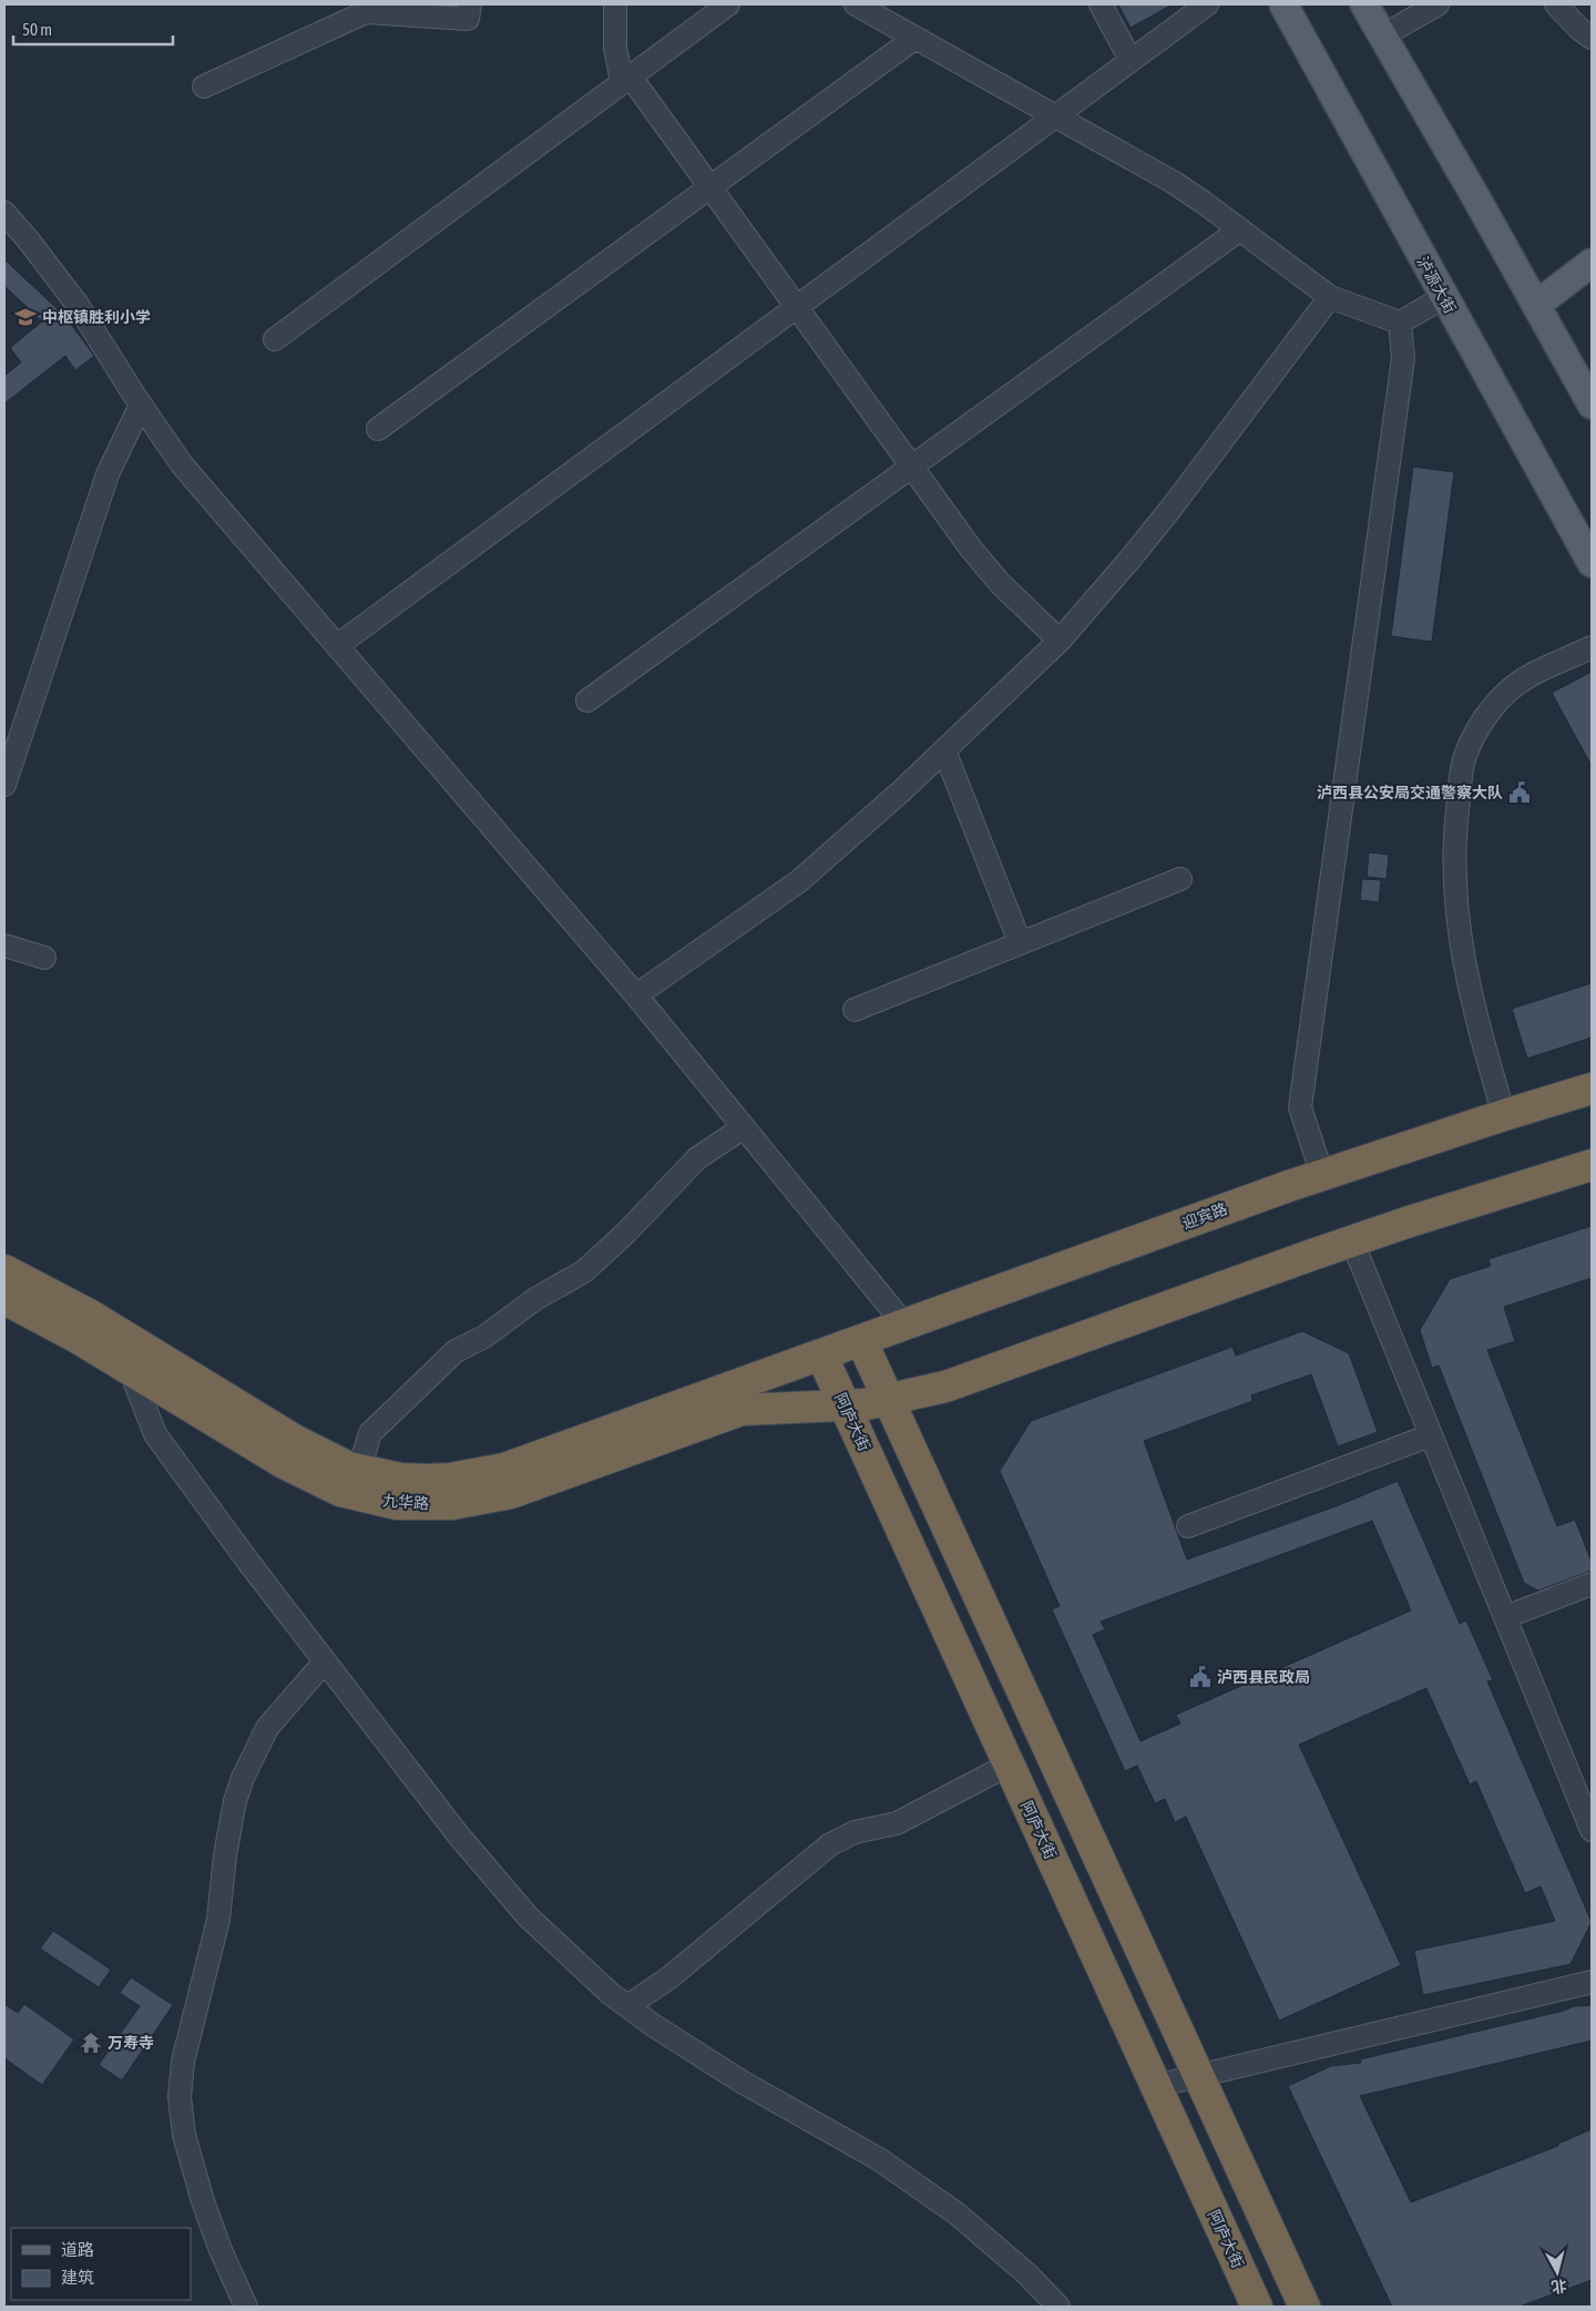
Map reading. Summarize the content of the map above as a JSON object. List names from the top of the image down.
{
  "streets": {
    "highway": ["迎宾路", "阿庐大街", "九华路"],
    "main road": ["泸源大街"]
  },
  "crossings": [
    ["迎宾路", "阿庐大街"],
    ["迎宾路", "九华路"],
    ["阿庐大街", "九华路"]
  ],
  "places": {
    "school or university": ["中枢镇胜利小学"],
    "public building": ["泸西县公安局交通警察大队", "泸西县民政局"],
    "temple": ["万寿寺"]
  },
  "legend": ["道路", "建筑"],
  "scale_bar": "50 m",
  "north": "bottom"
}
